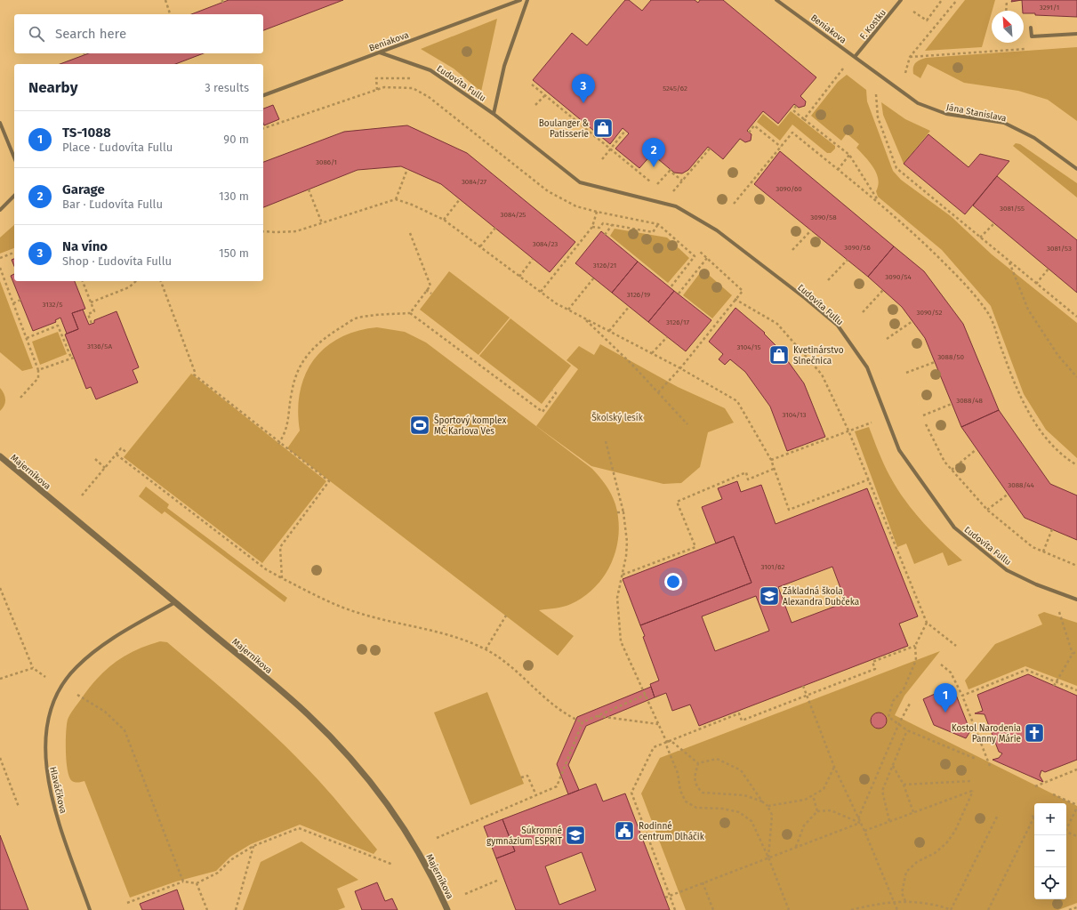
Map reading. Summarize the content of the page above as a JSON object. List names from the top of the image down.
{
  "streets": {
    "street": [
      "F. Kostku",
      "Beniakova",
      "Ľudovíta Fullu",
      "Jána Stanislava",
      "Majerníkova",
      "Hlaváčikova"
    ]
  },
  "crossings": [
    ["F. Kostku", "Beniakova"],
    ["F. Kostku", "Jána Stanislava"],
    ["Beniakova", "Ľudovíta Fullu"],
    ["Beniakova", "Jána Stanislava"],
    ["Majerníkova", "Hlaváčikova"]
  ],
  "parks": ["Školský lesík"],
  "places": {
    "shop": ["Boulanger & Patisserie", "Kvetinárstvo Slnečnica"],
    "sports": ["Športový komplex MČ Karlova Ves"],
    "school or university": ["Základná škola Alexandra Dubčeka", "Súkromné gymnázium ESPRIT"],
    "church": ["Kostol Narodenia Panny Márie"],
    "public building": ["Rodinné centrum Dlháčik"]
  },
  "house_numbers": [
    "3291/1",
    "5245/62",
    "3086/1",
    "3084/27",
    "3090/60",
    "3081/55",
    "3084/25",
    "3090/58",
    "3084/23",
    "3090/56",
    "3081/53",
    "3126/21",
    "3090/54",
    "3126/19",
    "3132/5",
    "3090/52",
    "3126/17",
    "3136/5A",
    "3104/15",
    "3088/50",
    "3088/48",
    "3104/13",
    "3088/44",
    "3101/62"
  ],
  "north": "top left",
  "page": {
    "search": "Search here",
    "heading": ["Nearby", "3 results"],
    "pins": ["3", "2", "1"],
    "list": [
      {
        "mark": "1",
        "name": "TS-1088",
        "note": "Place · Ľudovíta Fullu",
        "value": "90 m"
      },
      {
        "mark": "2",
        "name": "Garage",
        "note": "Bar · Ľudovíta Fullu",
        "value": "130 m"
      },
      {
        "mark": "3",
        "name": "Na víno",
        "note": "Shop · Ľudovíta Fullu",
        "value": "150 m"
      }
    ],
    "map_buttons": ["+", "−"]
  }
}
